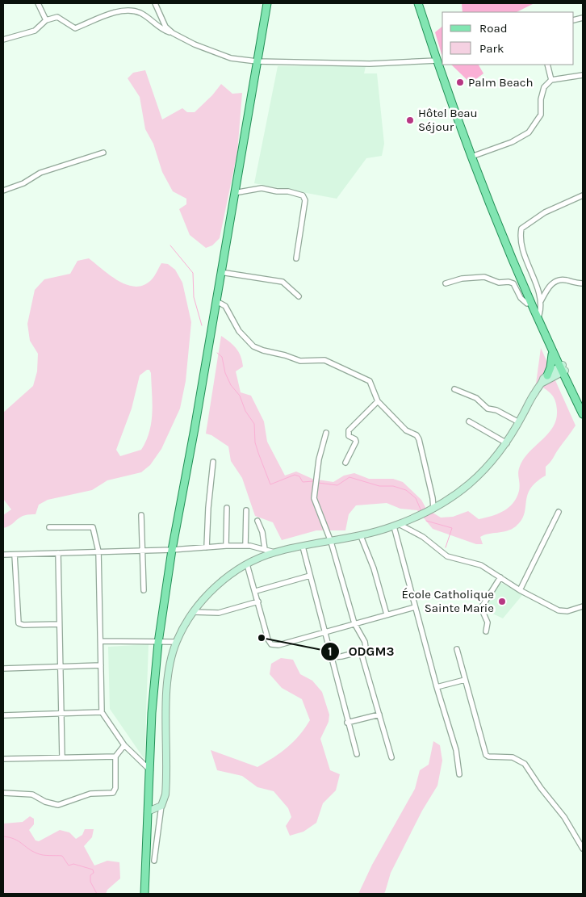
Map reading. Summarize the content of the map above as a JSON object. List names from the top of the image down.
{
  "places": [
    "Palm Beach",
    "Hôtel Beau Séjour",
    "École Catholique Sainte Marie",
    "ODGM3"
  ],
  "legend": ["Road", "Park"]
}
